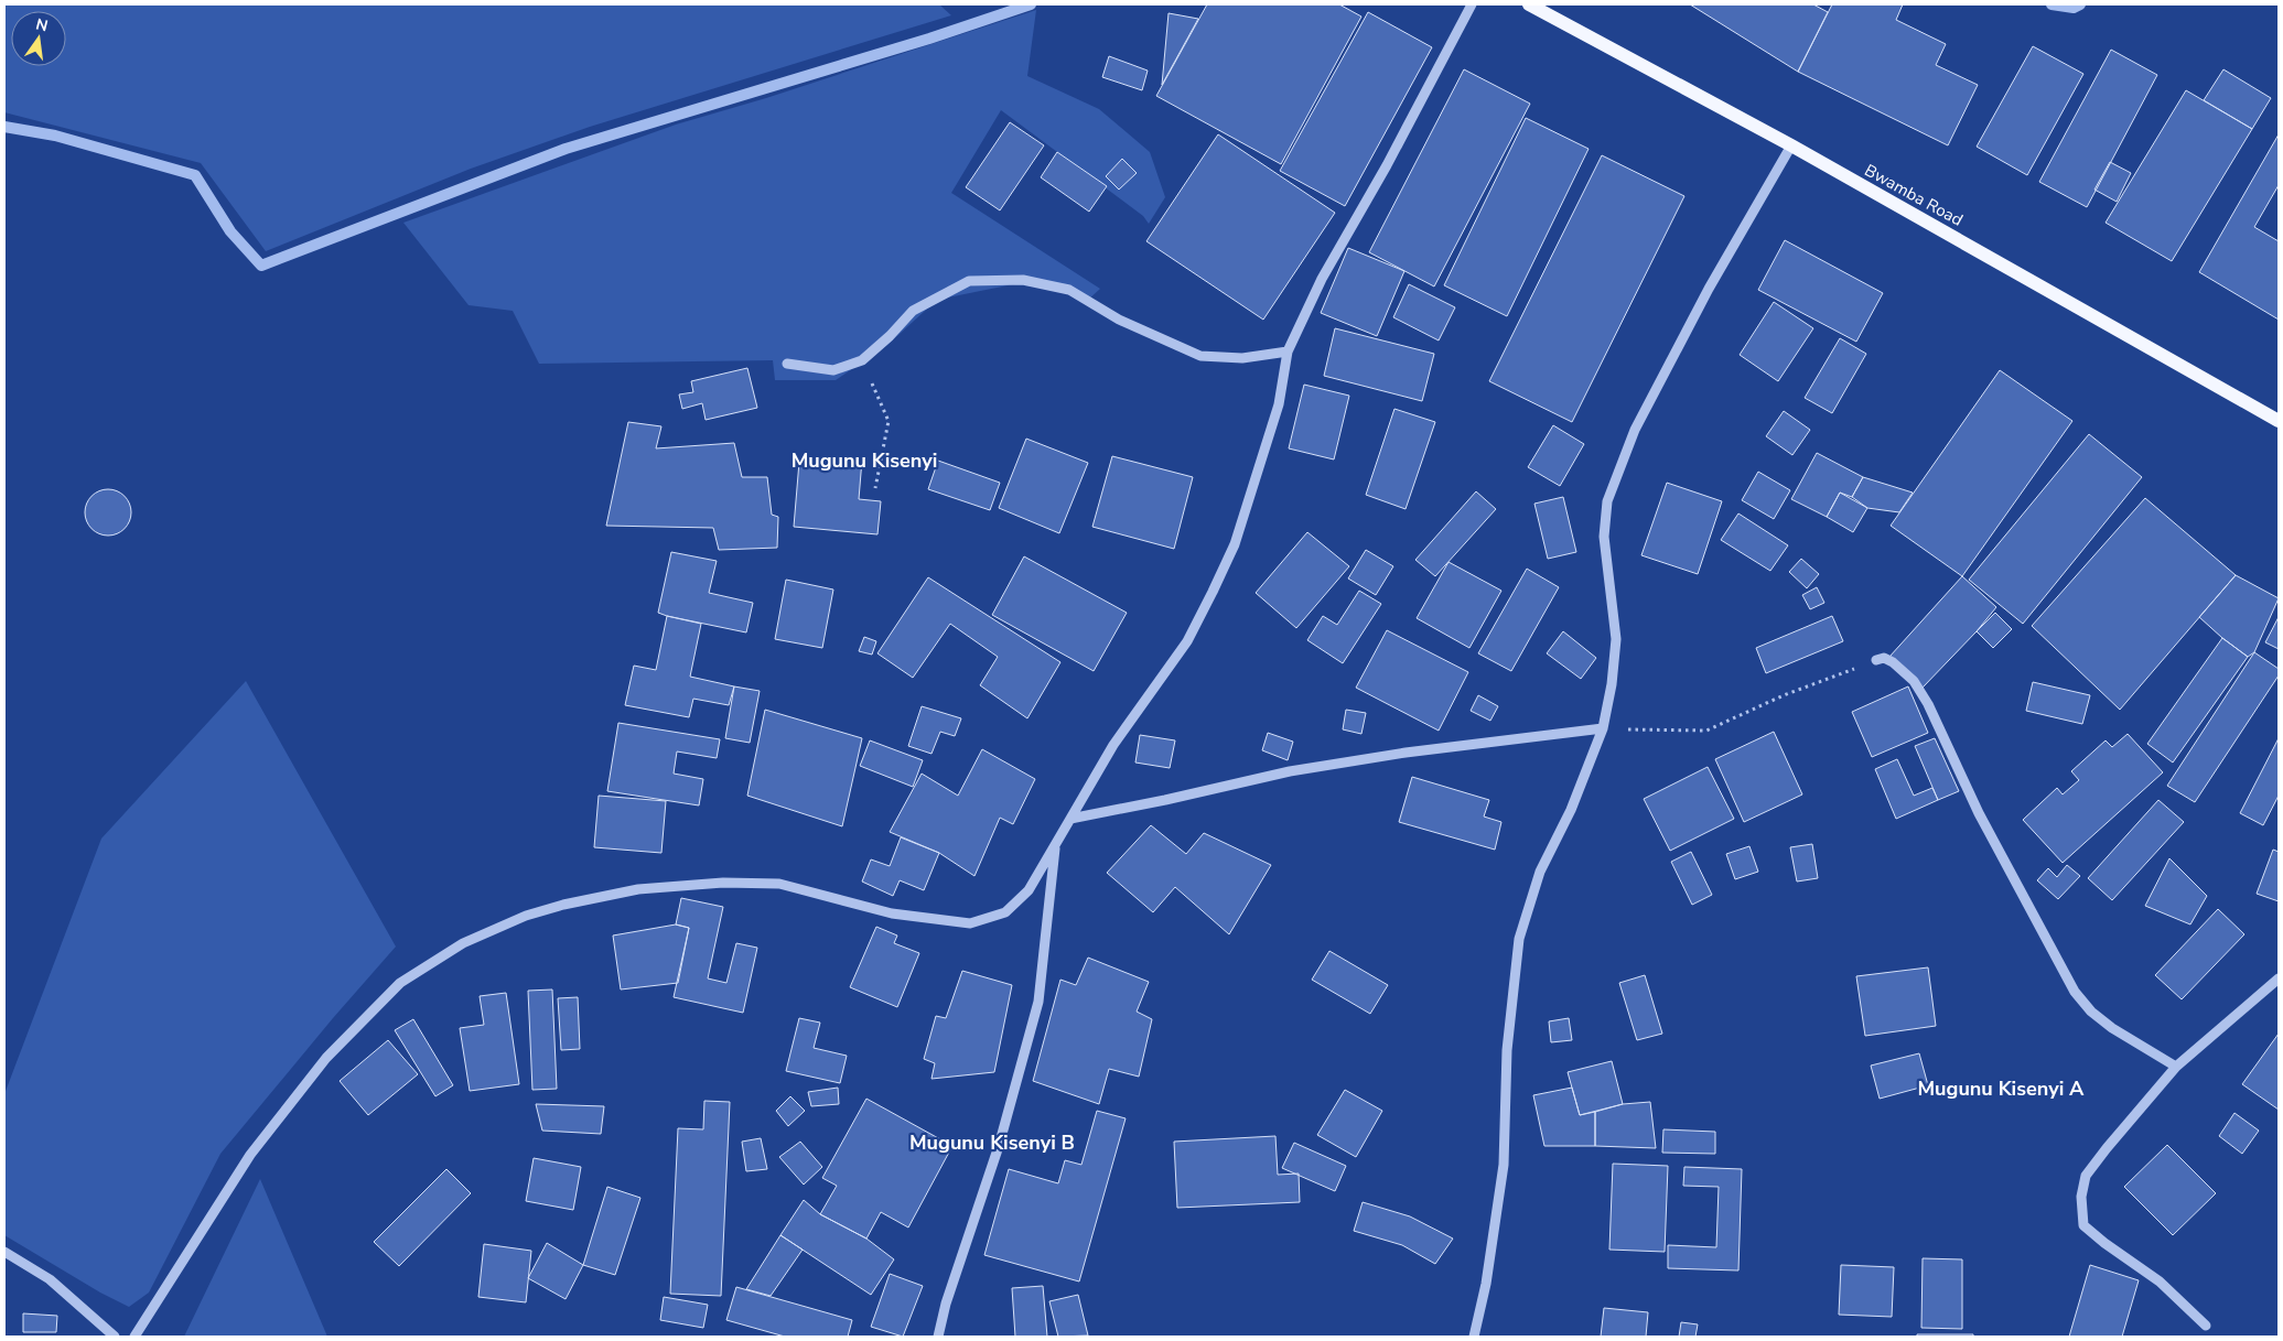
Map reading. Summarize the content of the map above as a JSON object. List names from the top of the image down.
{
  "streets": {
    "main road": ["Bwamba Road"]
  },
  "districts": ["Mugunu Kisenyi", "Mugunu Kisenyi A", "Mugunu Kisenyi B"],
  "north": "top"
}
